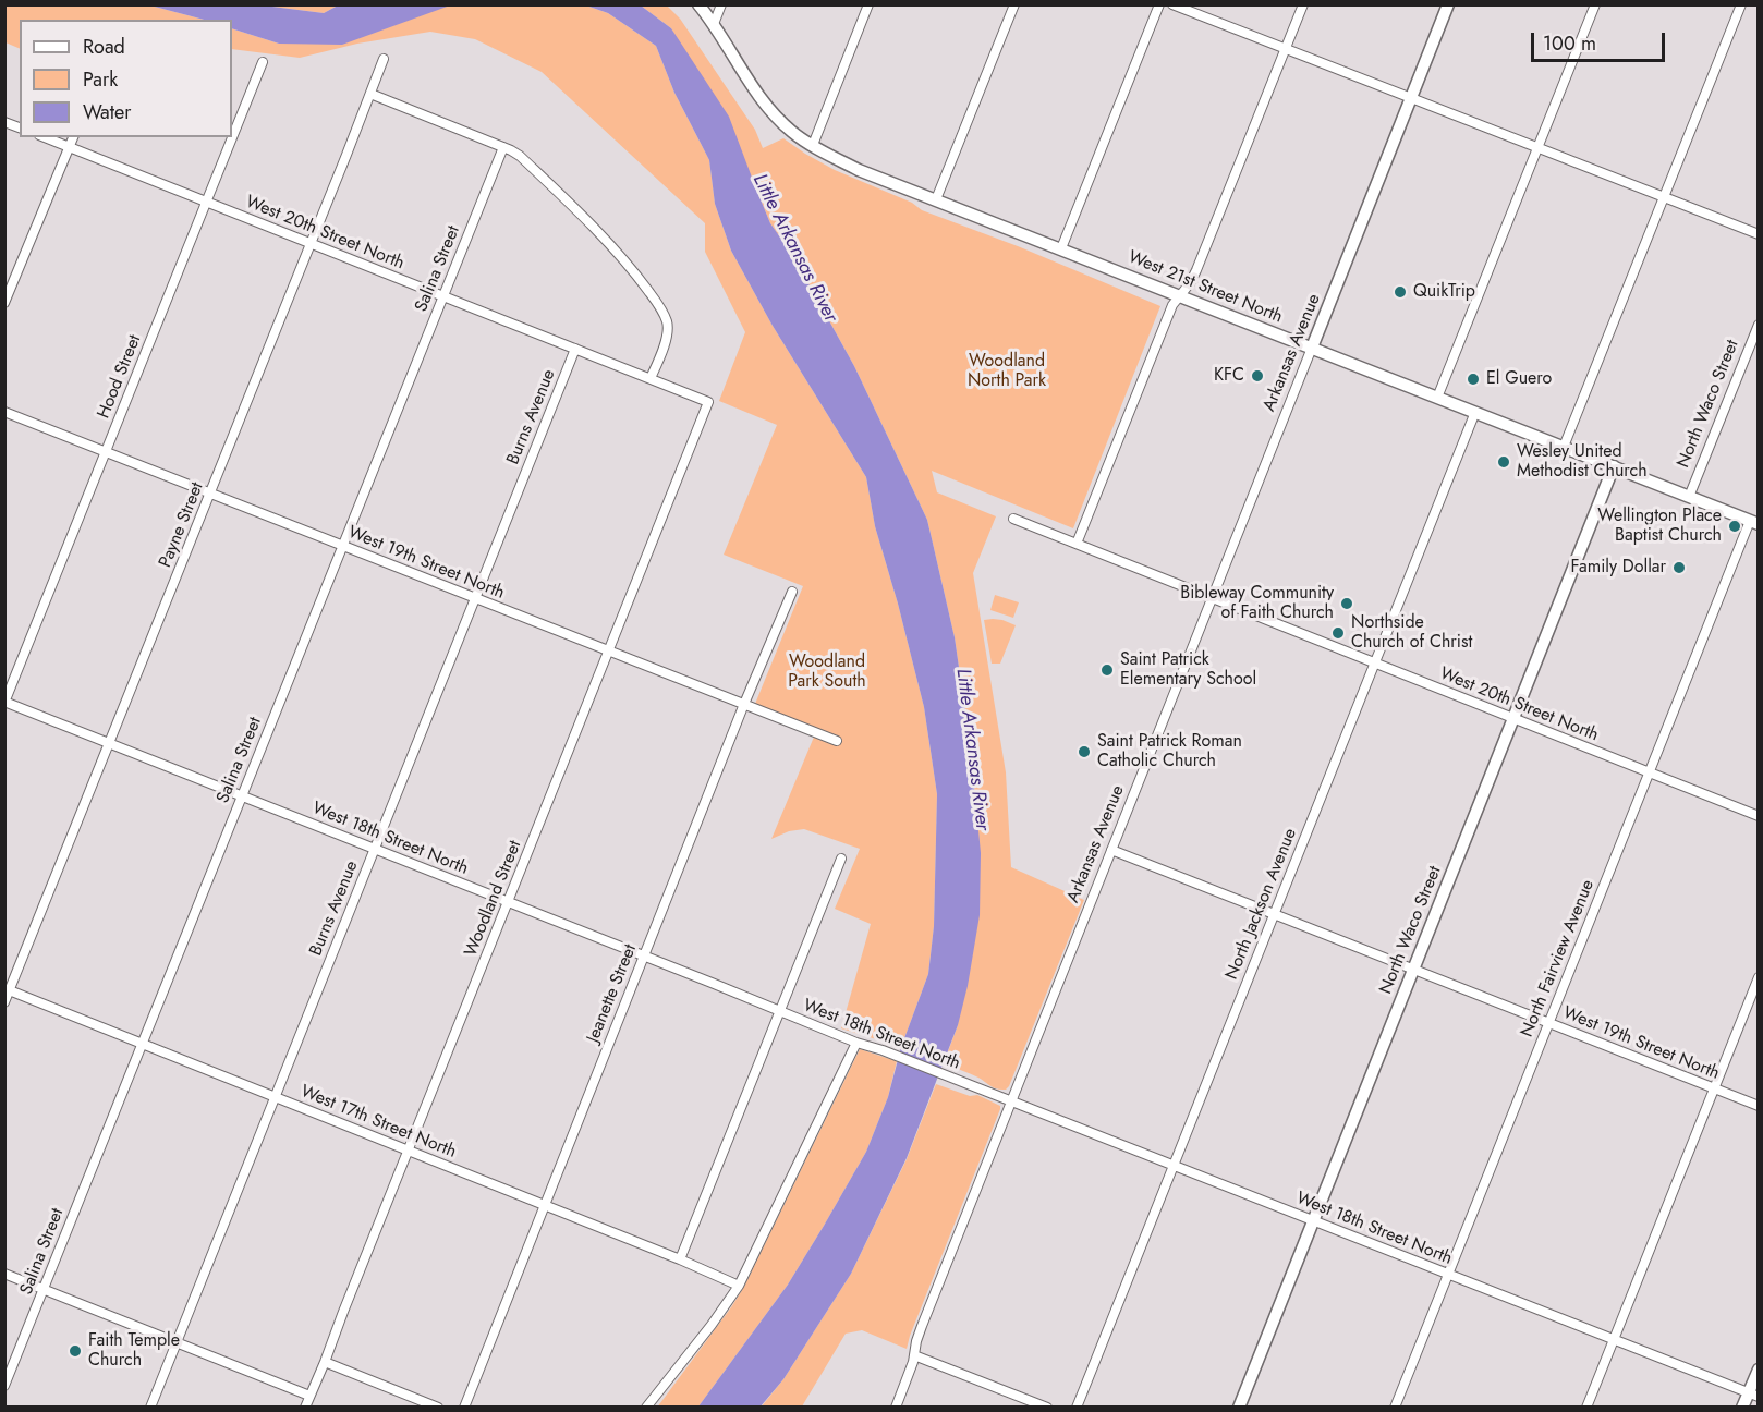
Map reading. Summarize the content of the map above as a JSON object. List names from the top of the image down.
{
  "streets": {
    "street": [
      "West 20th Street North",
      "Salina Street",
      "West 21st Street North",
      "Arkansas Avenue",
      "Hood Street",
      "North Waco Street",
      "Burns Avenue",
      "Payne Street",
      "West 19th Street North",
      "West 18th Street North",
      "Woodland Street",
      "North Jackson Avenue",
      "North Fairview Avenue",
      "Jeanette Street",
      "West 17th Street North"
    ]
  },
  "crossings": [
    ["West 20th Street North", "Salina Street"],
    ["West 20th Street North", "Arkansas Avenue"],
    ["West 20th Street North", "Hood Street"],
    ["West 20th Street North", "North Waco Street"],
    ["West 20th Street North", "Burns Avenue"],
    ["West 20th Street North", "Payne Street"],
    ["West 20th Street North", "Woodland Street"],
    ["West 20th Street North", "North Jackson Avenue"],
    ["West 20th Street North", "North Fairview Avenue"],
    ["Salina Street", "West 19th Street North"],
    ["Salina Street", "West 18th Street North"],
    ["Salina Street", "West 17th Street North"],
    ["West 21st Street North", "Arkansas Avenue"],
    ["West 21st Street North", "North Waco Street"],
    ["West 21st Street North", "North Jackson Avenue"],
    ["West 21st Street North", "North Fairview Avenue"],
    ["Arkansas Avenue", "West 19th Street North"],
    ["Arkansas Avenue", "West 18th Street North"],
    ["Hood Street", "West 19th Street North"],
    ["Hood Street", "West 18th Street North"],
    ["North Waco Street", "West 19th Street North"],
    ["North Waco Street", "West 18th Street North"],
    ["Burns Avenue", "West 19th Street North"],
    ["Burns Avenue", "West 18th Street North"],
    ["Burns Avenue", "West 17th Street North"],
    ["Payne Street", "West 19th Street North"],
    ["Payne Street", "West 18th Street North"],
    ["Payne Street", "West 17th Street North"],
    ["West 19th Street North", "Woodland Street"],
    ["West 19th Street North", "North Jackson Avenue"],
    ["West 19th Street North", "North Fairview Avenue"],
    ["West 19th Street North", "Jeanette Street"],
    ["West 18th Street North", "Woodland Street"],
    ["West 18th Street North", "North Jackson Avenue"],
    ["West 18th Street North", "North Fairview Avenue"],
    ["West 18th Street North", "Jeanette Street"],
    ["Woodland Street", "West 17th Street North"],
    ["Jeanette Street", "West 17th Street North"]
  ],
  "water": ["Little Arkansas River"],
  "parks": ["Woodland North Park", "Woodland Park South"],
  "places": [
    "QuikTrip",
    "KFC",
    "El Guero",
    "Wesley United Methodist Church",
    "Wellington Place Baptist Church",
    "Family Dollar",
    "Bibleway Community of Faith Church",
    "Northside Church of Christ",
    "Saint Patrick Elementary School",
    "Saint Patrick Roman Catholic Church",
    "Faith Temple Church"
  ],
  "legend": ["Road", "Park", "Water"],
  "scale_bar": "100 m"
}
